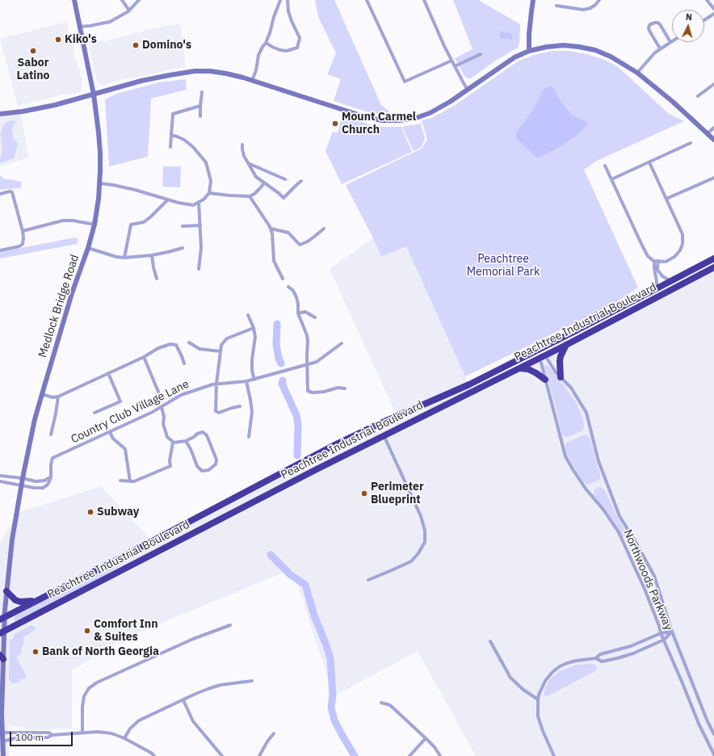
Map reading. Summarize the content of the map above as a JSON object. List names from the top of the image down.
{
  "streets": {
    "highway": ["Peachtree Industrial Boulevard"],
    "street": ["Medlock Bridge Road", "Country Club Village Lane", "Northwoods Parkway"]
  },
  "crossings": [
    ["Medlock Bridge Road", "Peachtree Industrial Boulevard"]
  ],
  "parks": ["Peachtree Memorial Park"],
  "places": [
    "Kiko's",
    "Domino's",
    "Sabor Latino",
    "Mount Carmel Church",
    "Perimeter Blueprint",
    "Subway",
    "Comfort Inn & Suites",
    "Bank of North Georgia"
  ],
  "scale_bar": "100 m",
  "north": "top"
}
